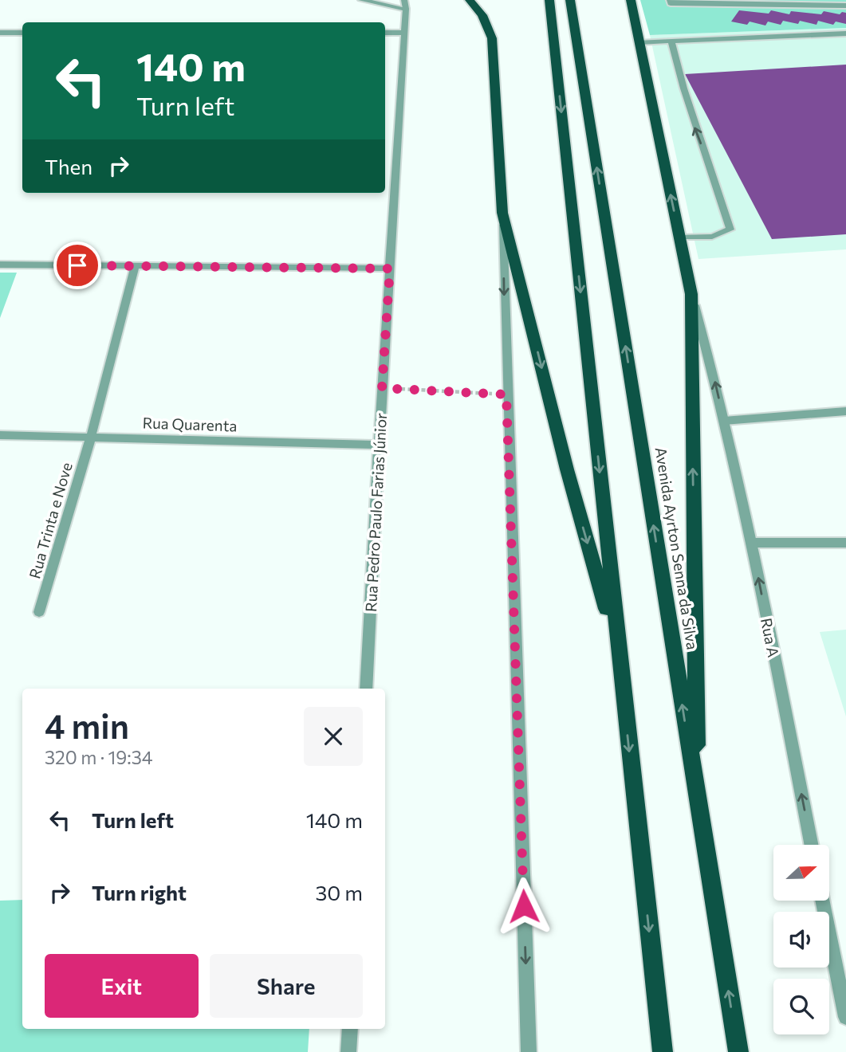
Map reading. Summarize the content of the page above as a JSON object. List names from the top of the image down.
{
  "streets": {
    "highway": ["Avenida Ayrton Senna da Silva"],
    "street": [
      "Rua Quarenta",
      "Rua Pedro Paulo Farias Júnior",
      "Rua Trinta e Nove",
      "Rua A"
    ]
  },
  "crossings": [
    ["Rua Quarenta", "Rua Pedro Paulo Farias Júnior"],
    ["Rua Quarenta", "Rua Trinta e Nove"]
  ],
  "one_way": ["Rua A"],
  "north": "right",
  "page": {
    "turn": ["140 m", "Turn left"],
    "then": "Then",
    "heading": ["4 min", "320 m · 19:34"],
    "list": [
      {
        "name": "Turn left",
        "value": "140 m"
      },
      {
        "name": "Turn right",
        "value": "30 m"
      }
    ],
    "buttons": ["Exit", "Share"]
  }
}
